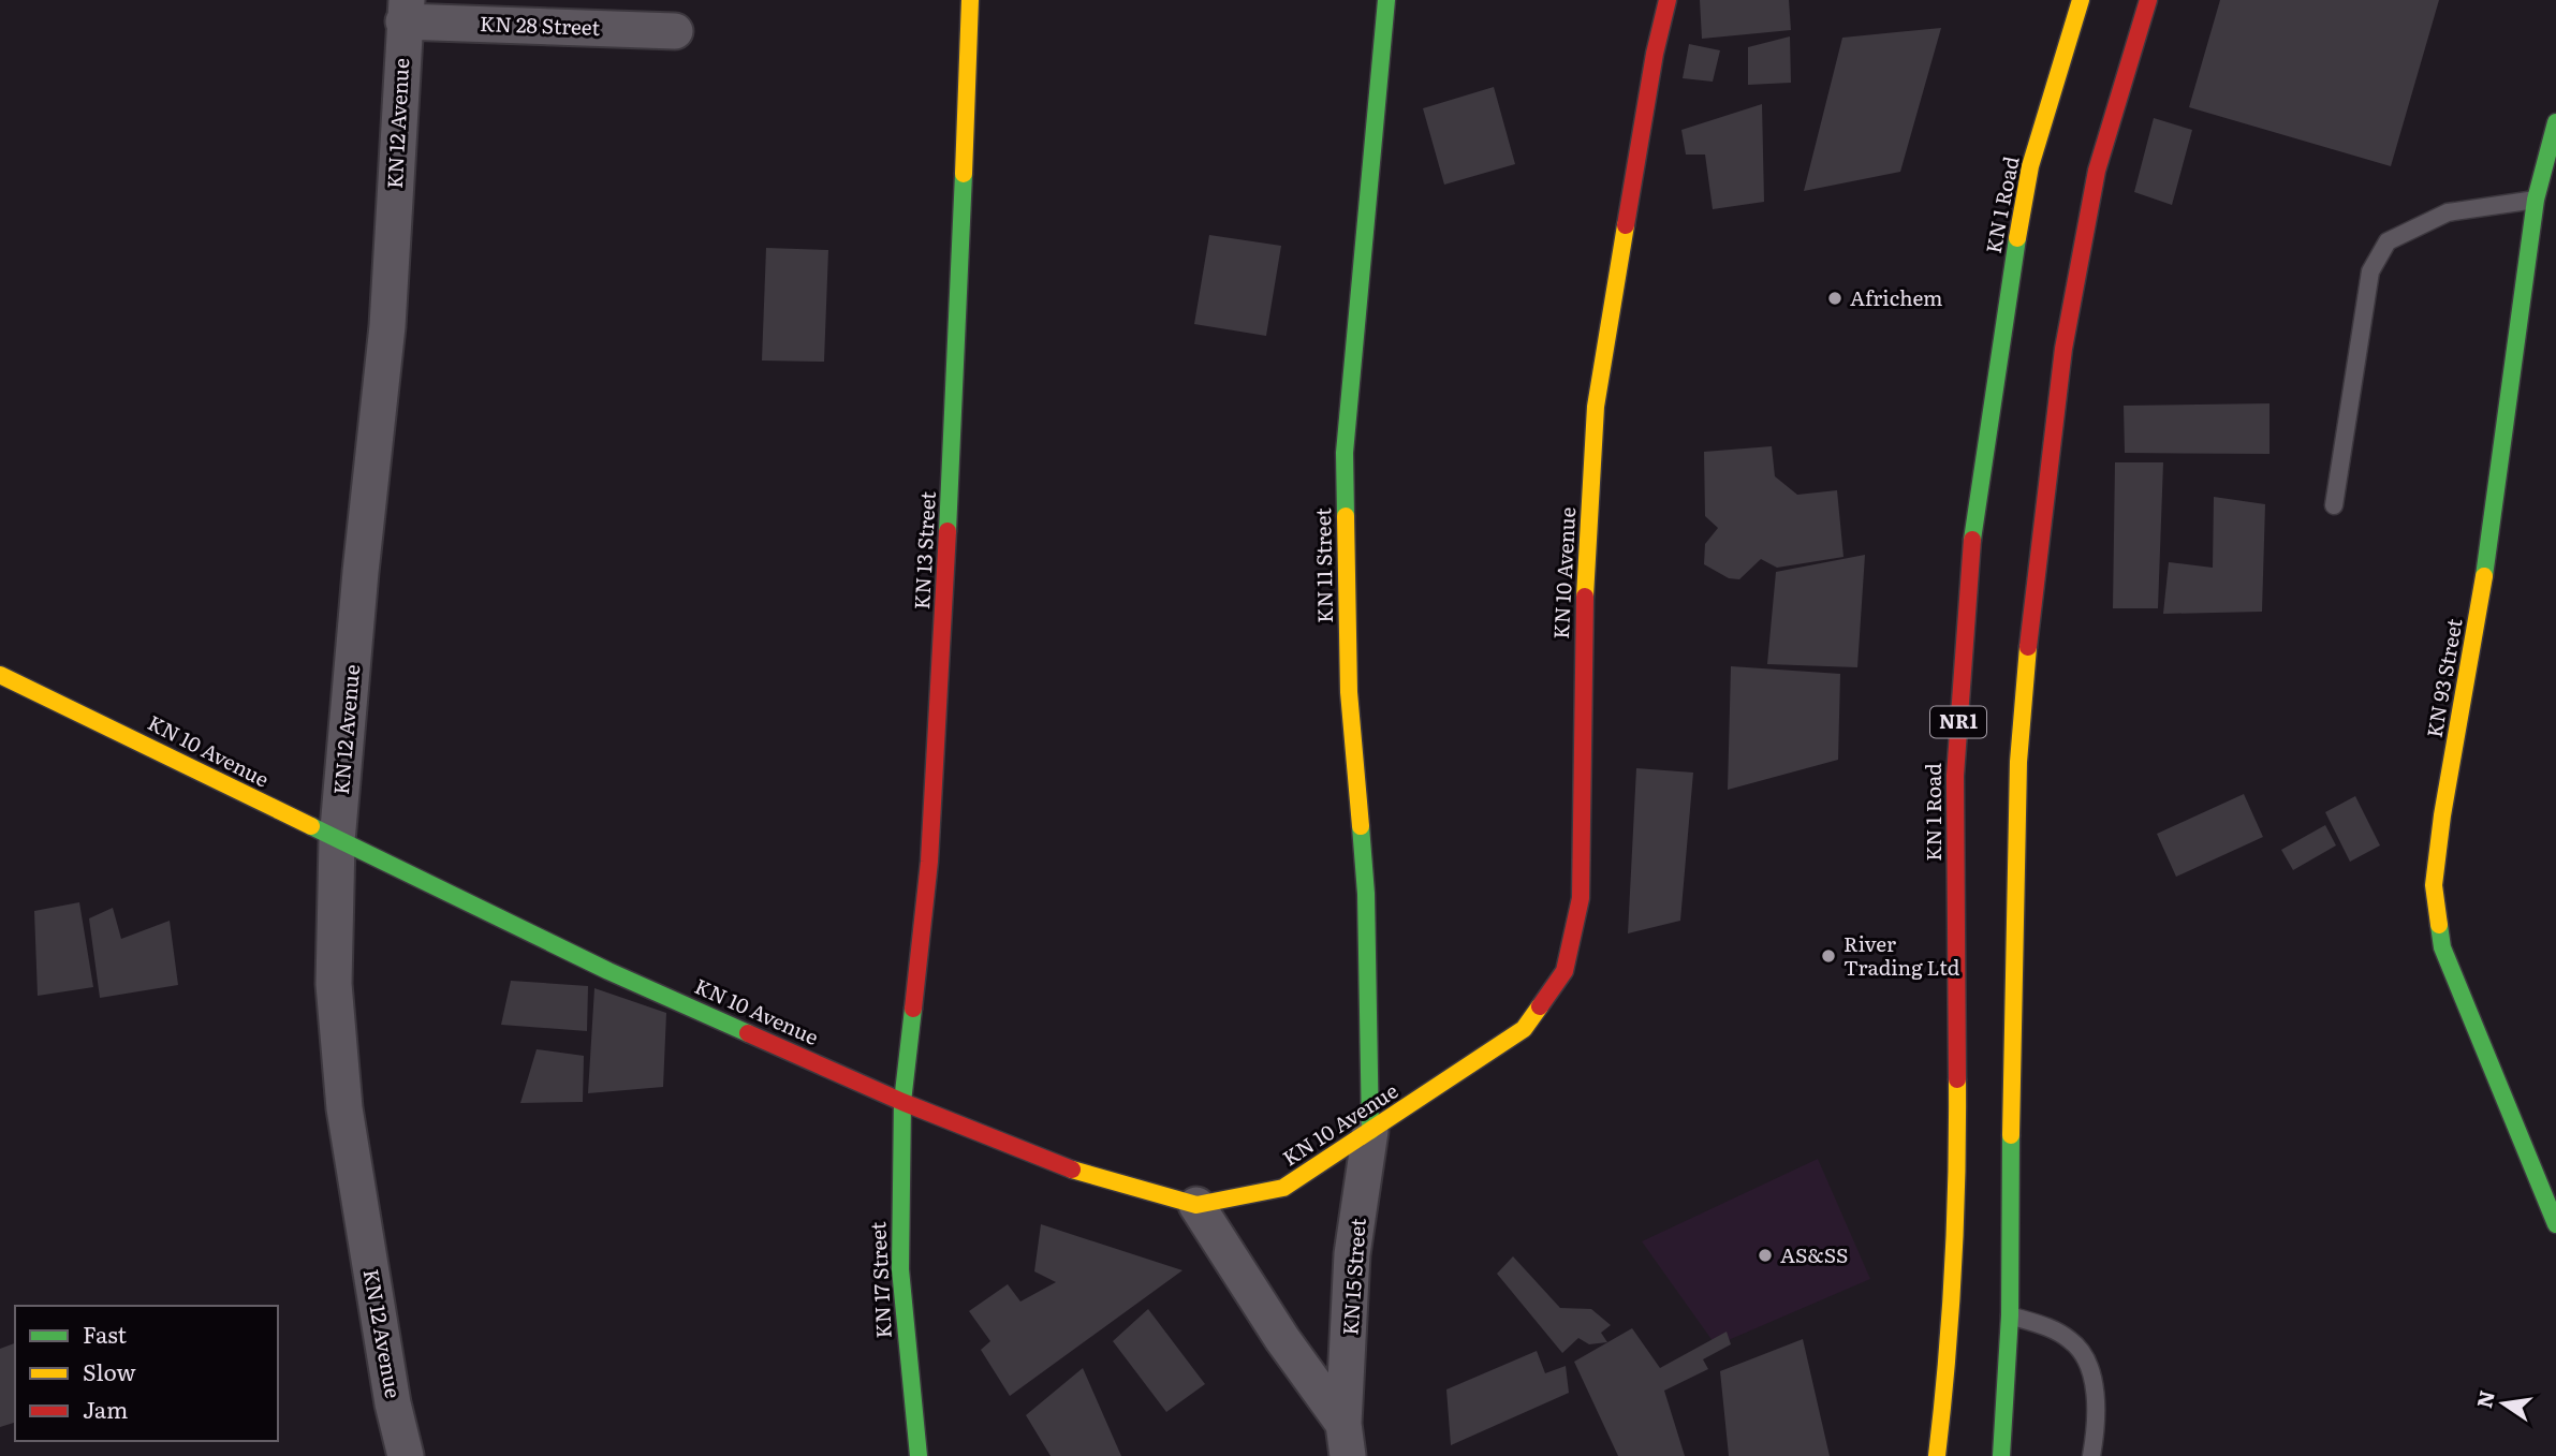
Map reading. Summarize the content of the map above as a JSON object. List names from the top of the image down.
{
  "streets": {
    "main road": [
      "KN 1 Road",
      "KN 13 Street",
      "KN 11 Street",
      "KN 10 Avenue",
      "KN 93 Street",
      "NR1",
      "KN 17 Street"
    ],
    "street": ["KN 28 Street", "KN 12 Avenue", "KN 15 Street"]
  },
  "crossings": [
    ["KN 28 Street", "KN 12 Avenue"],
    ["KN 12 Avenue", "KN 10 Avenue"],
    ["KN 13 Street", "KN 10 Avenue"],
    ["KN 13 Street", "KN 17 Street"],
    ["KN 11 Street", "KN 10 Avenue"],
    ["KN 11 Street", "KN 15 Street"],
    ["KN 10 Avenue", "KN 15 Street"],
    ["KN 10 Avenue", "KN 17 Street"]
  ],
  "places": ["Africhem", "River Trading Ltd", "AS&SS"],
  "legend": ["Fast", "Slow", "Jam"],
  "north": "left"
}
